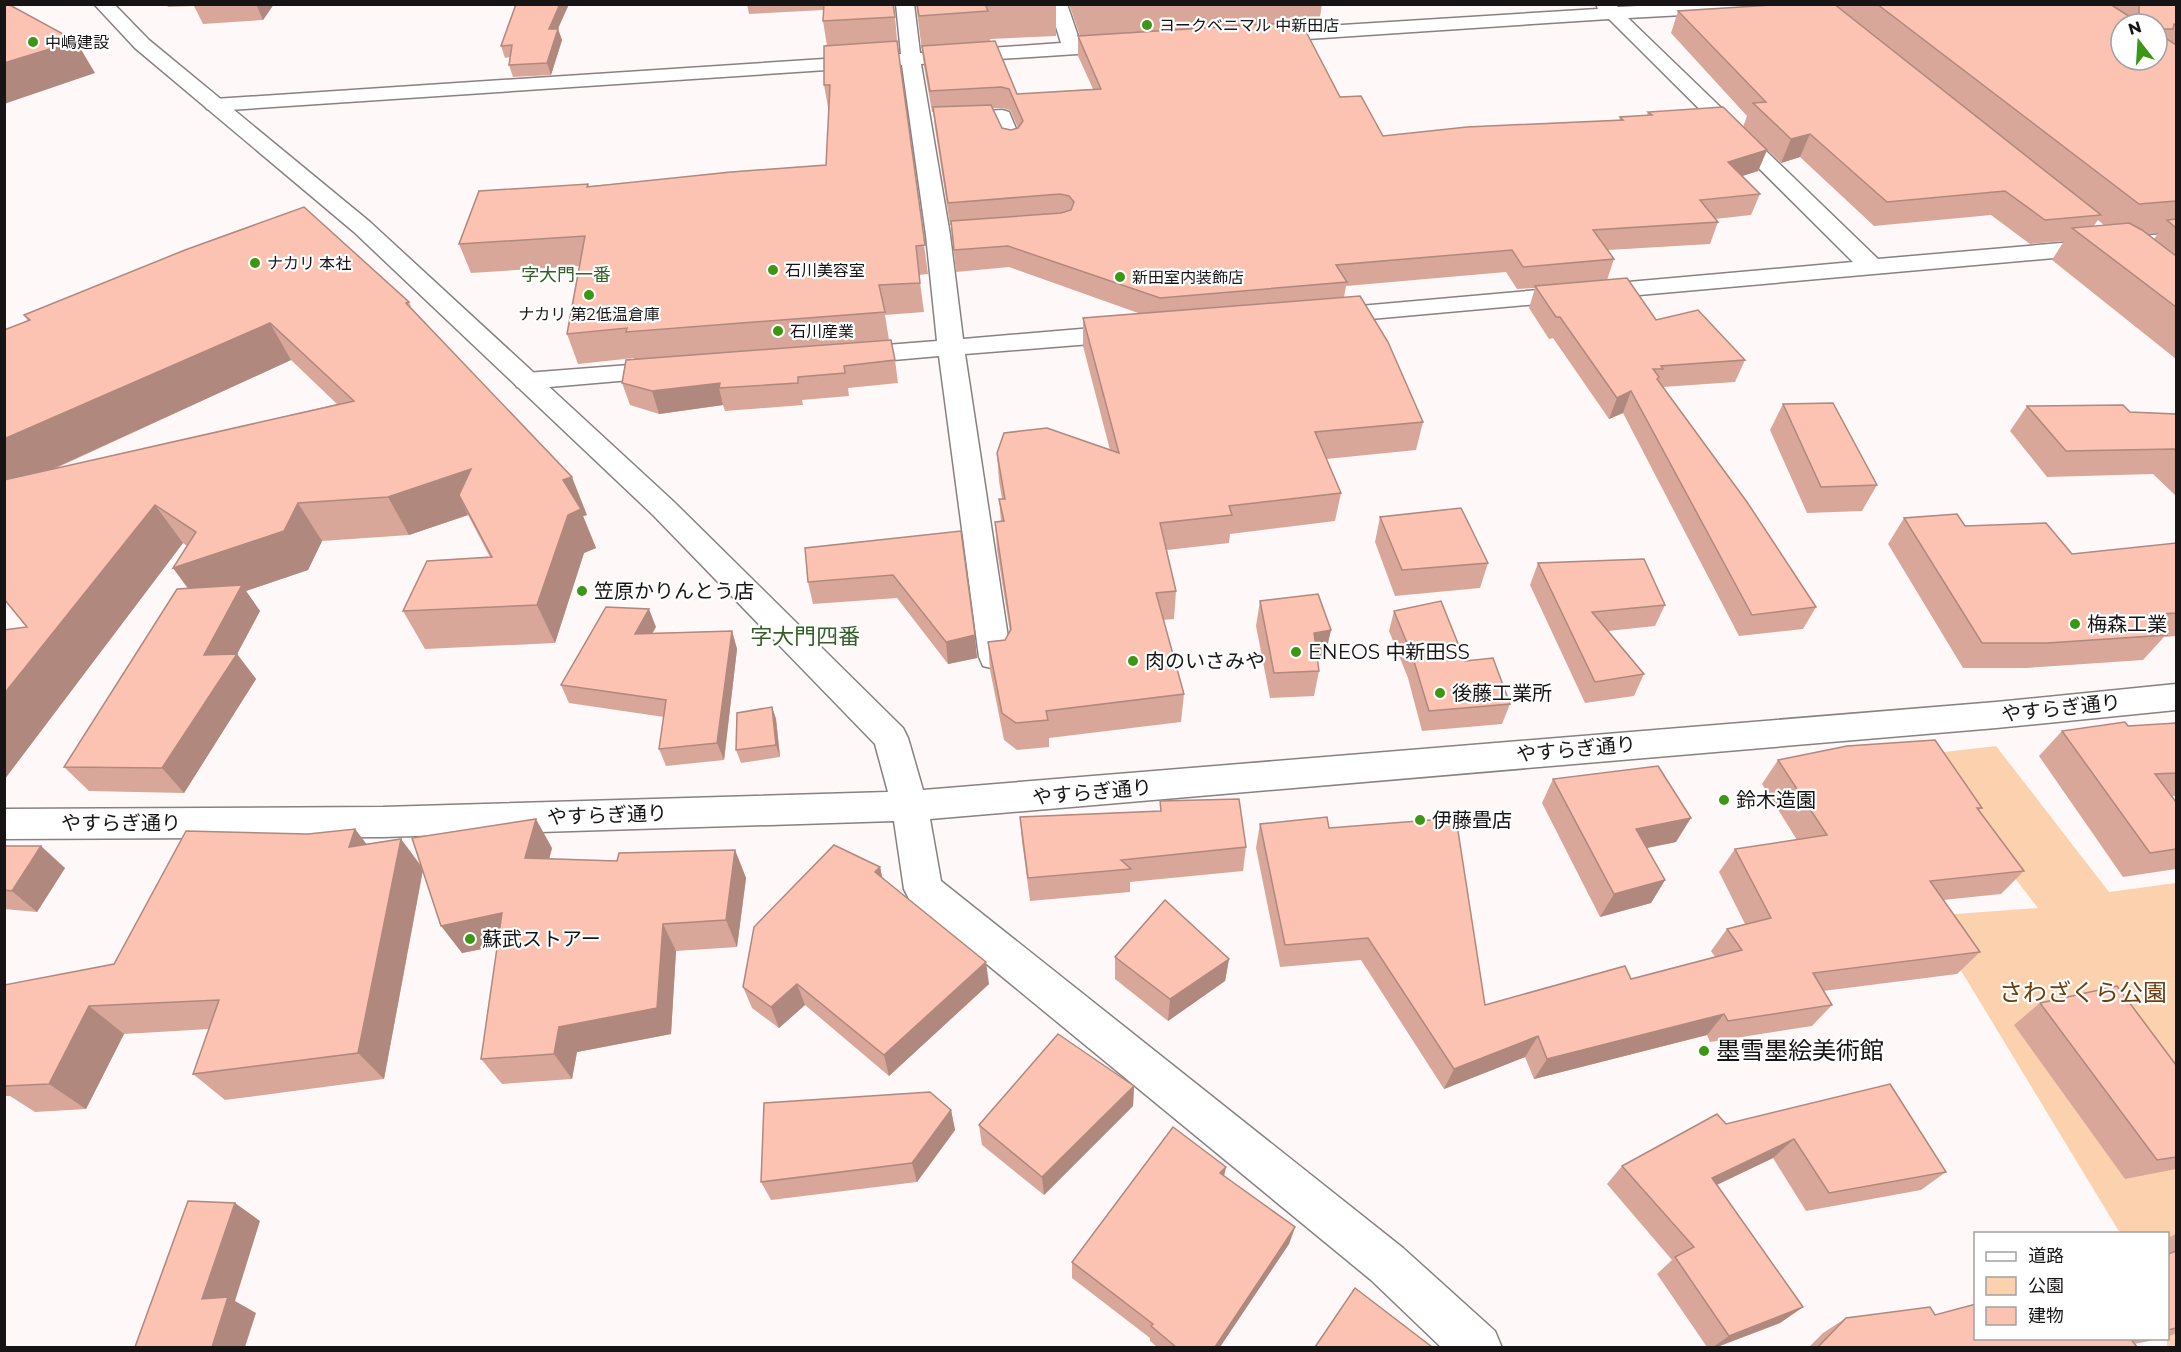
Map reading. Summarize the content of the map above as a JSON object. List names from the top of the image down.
{
  "streets": {
    "street": ["やすらぎ通り"]
  },
  "districts": ["字大門一番", "字大門四番"],
  "parks": ["さわざくら公園"],
  "places": [
    "ヨークベニマル 中新田店",
    "中嶋建設",
    "ナカリ 本社",
    "石川美容室",
    "新田室内装飾店",
    "ナカリ 第2低温倉庫",
    "石川産業",
    "笠原かりんとう店",
    "梅森工業",
    "ENEOS 中新田SS",
    "肉のいさみや",
    "後藤工業所",
    "鈴木造園",
    "伊藤畳店",
    "蘇武ストアー",
    "墨雪墨絵美術館"
  ],
  "legend": ["道路", "公園", "建物"],
  "north": "top"
}
